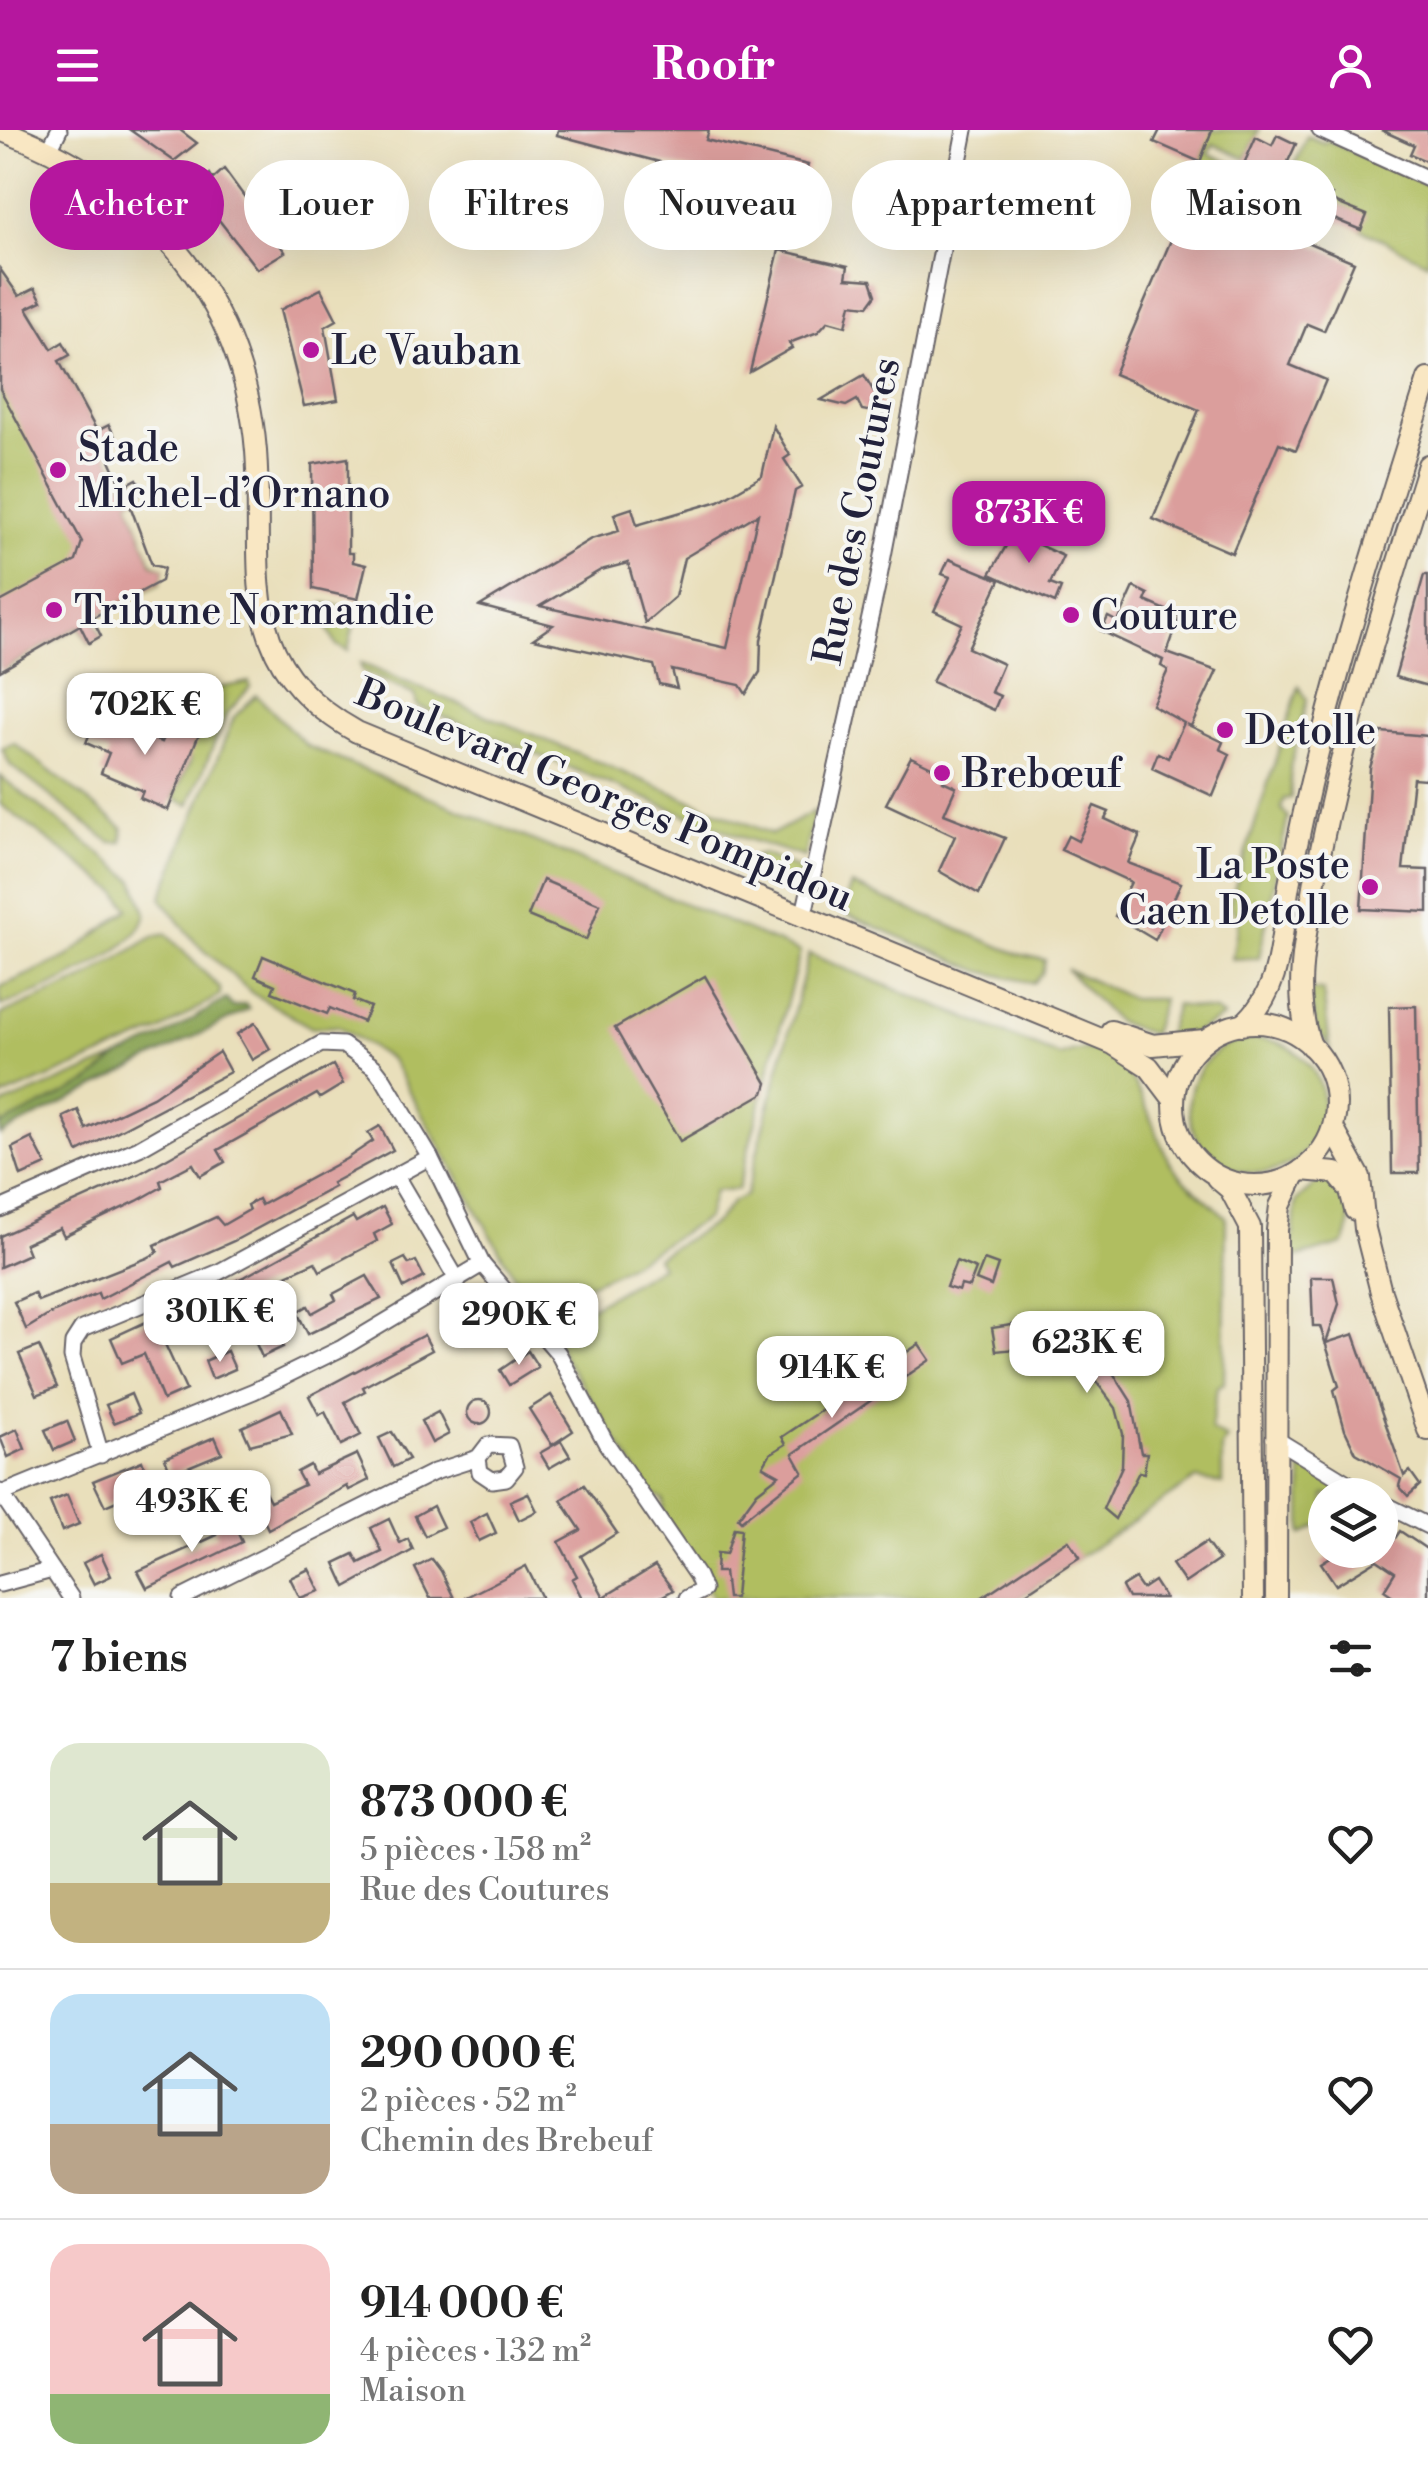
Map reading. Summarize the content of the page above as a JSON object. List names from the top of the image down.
{
  "streets": {
    "street": ["Rue des Coutures", "Boulevard Georges Pompidou"]
  },
  "crossings": [
    ["Rue des Coutures", "Boulevard Georges Pompidou"]
  ],
  "places": [
    "Le Vauban",
    "Stade Michel-d’Ornano",
    "Tribune Normandie",
    "Couture",
    "Detolle",
    "Brebœuf",
    "La Poste Caen Detolle"
  ],
  "page": {
    "header": "Roofr",
    "chip": [
      "Acheter",
      "Louer",
      "Filtres",
      "Nouveau",
      "Appartement",
      "Maison"
    ],
    "price": [
      "873K €",
      "702K €",
      "301K €",
      "290K €",
      "623K €",
      "914K €",
      "493K €"
    ],
    "heading": "7 biens",
    "list": [
      {
        "name": "873 000 €",
        "note": "5 pièces · 158 m² · Rue des Coutures"
      },
      {
        "name": "290 000 €",
        "note": "2 pièces · 52 m² · Chemin des Brebeuf"
      },
      {
        "name": "914 000 €",
        "note": "4 pièces · 132 m² · Maison"
      }
    ]
  }
}
